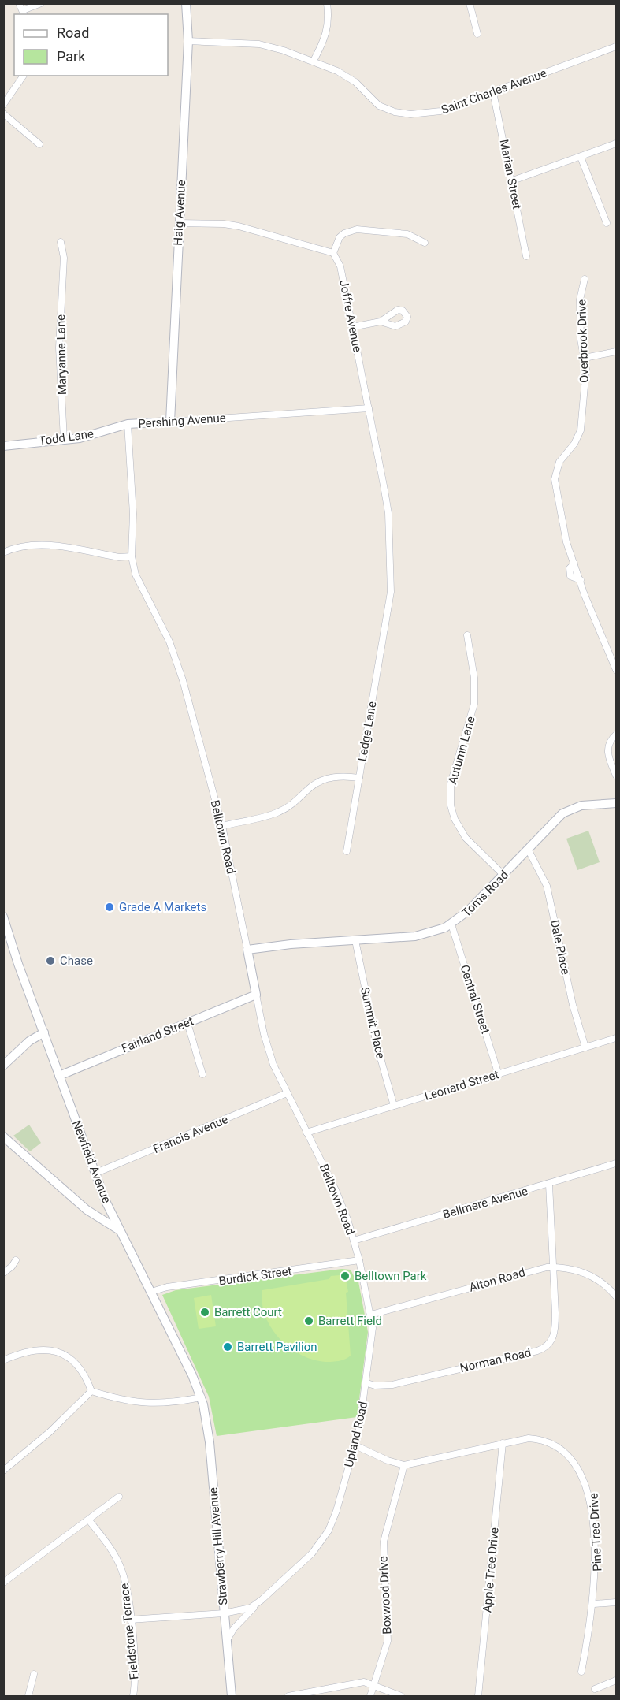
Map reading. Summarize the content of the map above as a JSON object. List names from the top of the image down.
{
  "streets": {
    "street": [
      "Saint Charles Avenue",
      "Marian Street",
      "Haig Avenue",
      "Joffre Avenue",
      "Overbrook Drive",
      "Maryanne Lane",
      "Pershing Avenue",
      "Todd Lane",
      "Ledge Lane",
      "Autumn Lane",
      "Belltown Road",
      "Toms Road",
      "Dale Place",
      "Central Street",
      "Summit Place",
      "Fairland Street",
      "Leonard Street",
      "Francis Avenue",
      "Newfield Avenue",
      "Bellmere Avenue",
      "Burdick Street",
      "Alton Road",
      "Norman Road",
      "Upland Road",
      "Pine Tree Drive",
      "Strawberry Hill Avenue",
      "Apple Tree Drive",
      "Boxwood Drive",
      "Fieldstone Terrace"
    ]
  },
  "crossings": [
    ["Saint Charles Avenue", "Marian Street"],
    ["Saint Charles Avenue", "Haig Avenue"],
    ["Haig Avenue", "Pershing Avenue"],
    ["Joffre Avenue", "Pershing Avenue"],
    ["Joffre Avenue", "Ledge Lane"],
    ["Maryanne Lane", "Todd Lane"],
    ["Pershing Avenue", "Todd Lane"],
    ["Pershing Avenue", "Belltown Road"],
    ["Ledge Lane", "Belltown Road"],
    ["Autumn Lane", "Toms Road"],
    ["Belltown Road", "Toms Road"],
    ["Belltown Road", "Fairland Street"],
    ["Belltown Road", "Leonard Street"],
    ["Belltown Road", "Francis Avenue"],
    ["Belltown Road", "Bellmere Avenue"],
    ["Belltown Road", "Upland Road"],
    ["Toms Road", "Dale Place"],
    ["Toms Road", "Central Street"],
    ["Toms Road", "Summit Place"],
    ["Dale Place", "Leonard Street"],
    ["Central Street", "Leonard Street"],
    ["Summit Place", "Leonard Street"],
    ["Fairland Street", "Newfield Avenue"],
    ["Francis Avenue", "Newfield Avenue"],
    ["Newfield Avenue", "Burdick Street"],
    ["Newfield Avenue", "Strawberry Hill Avenue"],
    ["Bellmere Avenue", "Norman Road"],
    ["Bellmere Avenue", "Upland Road"],
    ["Burdick Street", "Upland Road"],
    ["Alton Road", "Norman Road"],
    ["Alton Road", "Upland Road"],
    ["Norman Road", "Upland Road"],
    ["Upland Road", "Strawberry Hill Avenue"],
    ["Upland Road", "Fieldstone Terrace"]
  ],
  "places": [
    "Grade A Markets",
    "Chase",
    "Belltown Park",
    "Barrett Court",
    "Barrett Field",
    "Barrett Pavilion"
  ],
  "legend": ["Road", "Park"]
}
